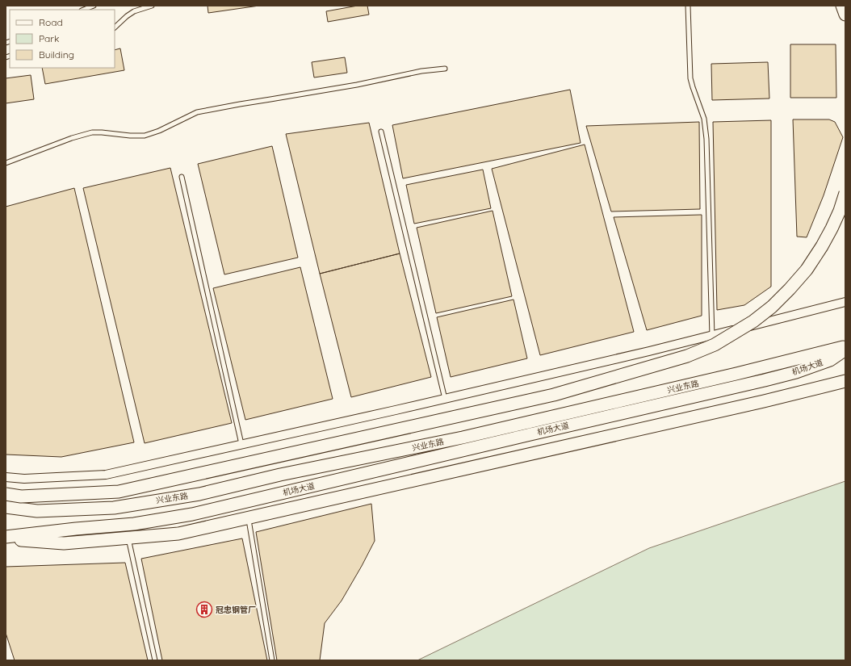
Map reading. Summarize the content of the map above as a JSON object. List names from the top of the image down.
{
  "streets": {
    "main road": ["机场大道", "兴业东路"]
  },
  "places": {
    "building": ["冠忠钢管厂"]
  },
  "legend": ["Road", "Park", "Building"]
}
